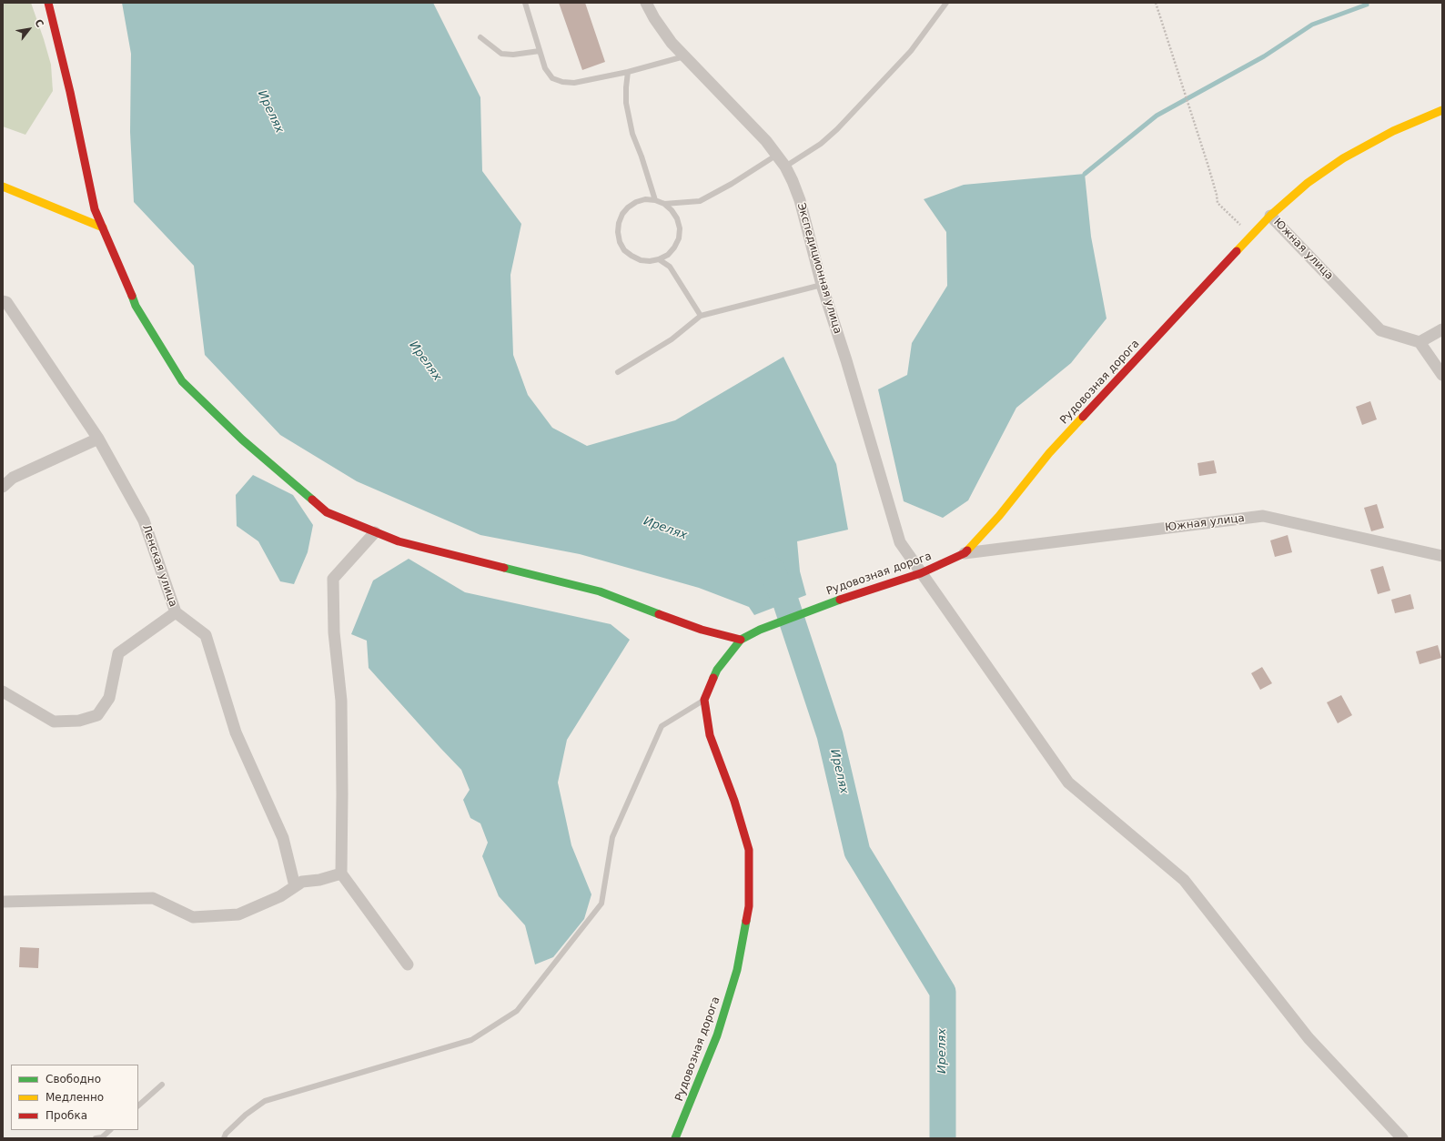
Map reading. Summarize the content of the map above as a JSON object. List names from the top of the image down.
{
  "streets": {
    "street": [
      "Южная улица",
      "Экспедиционная улица",
      "Рудовозная дорога",
      "Ленская улица"
    ]
  },
  "crossings": [
    ["Южная улица", "Рудовозная дорога"],
    ["Экспедиционная улица", "Рудовозная дорога"]
  ],
  "water": ["Ирелях"],
  "legend": ["Свободно", "Медленно", "Пробка"],
  "north": "top right"
}
